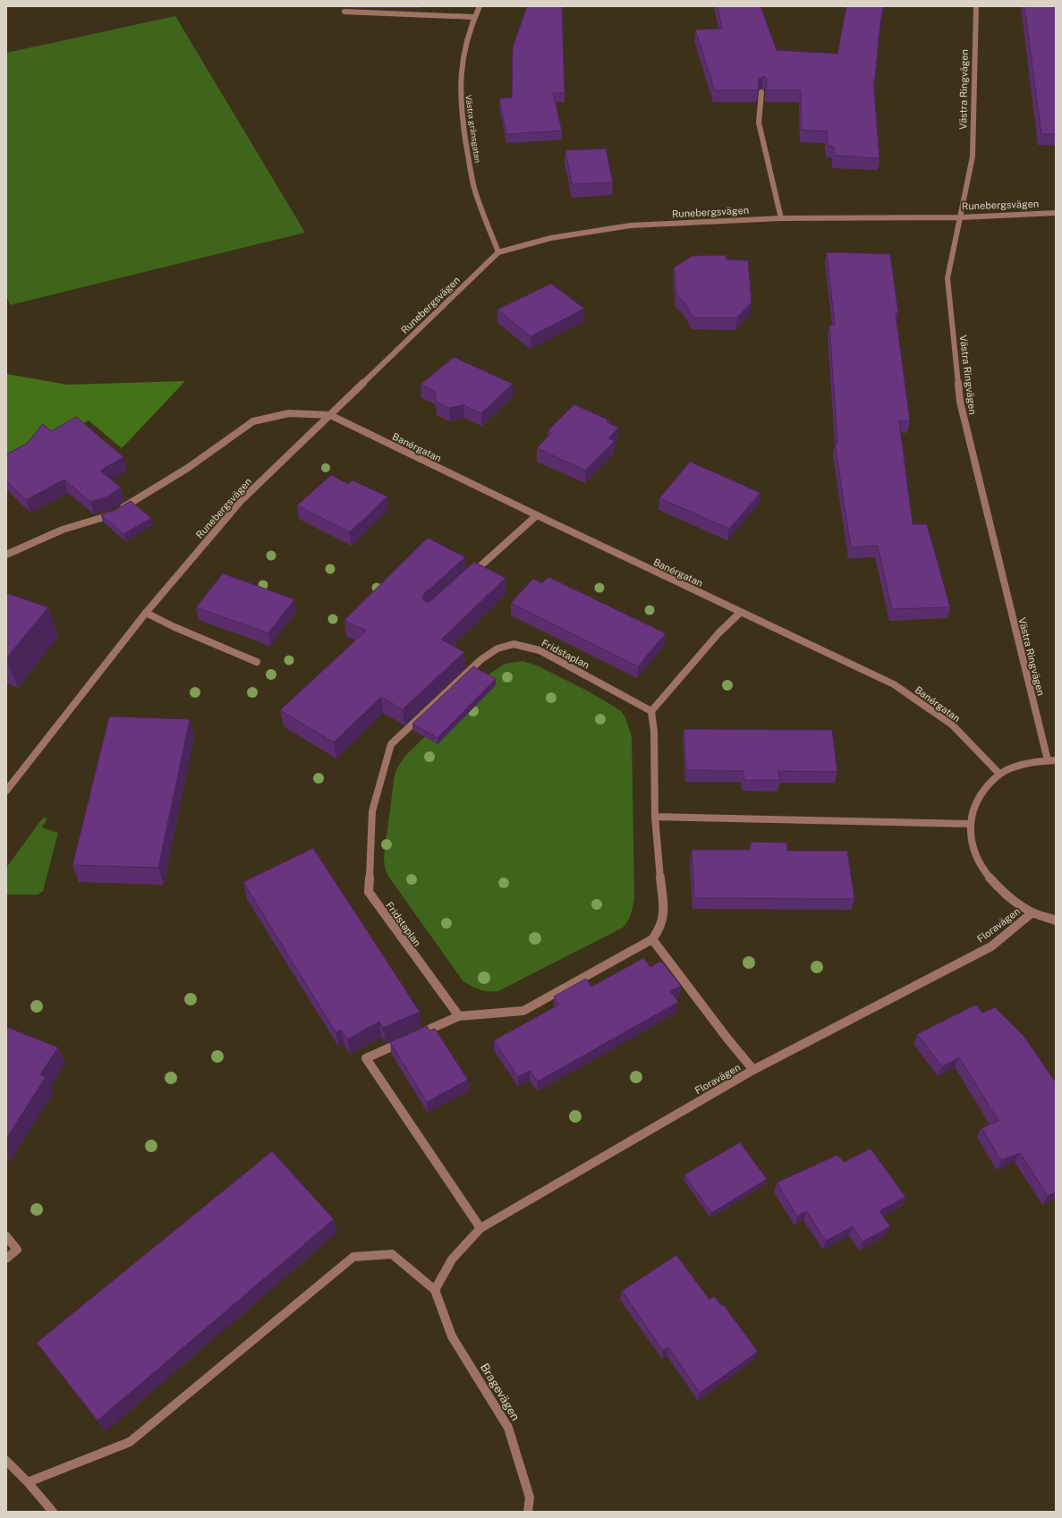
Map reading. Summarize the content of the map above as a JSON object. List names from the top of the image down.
{
  "streets": {
    "street": [
      "Västra Ringvägen",
      "Västra gränsgatan",
      "Runebergsvägen",
      "Banérgatan",
      "Fridstaplan",
      "Floravägen",
      "Bragevägen"
    ]
  },
  "crossings": [
    ["Västra Ringvägen", "Runebergsvägen"],
    ["Västra gränsgatan", "Runebergsvägen"],
    ["Runebergsvägen", "Banérgatan"],
    ["Floravägen", "Bragevägen"]
  ]
}
